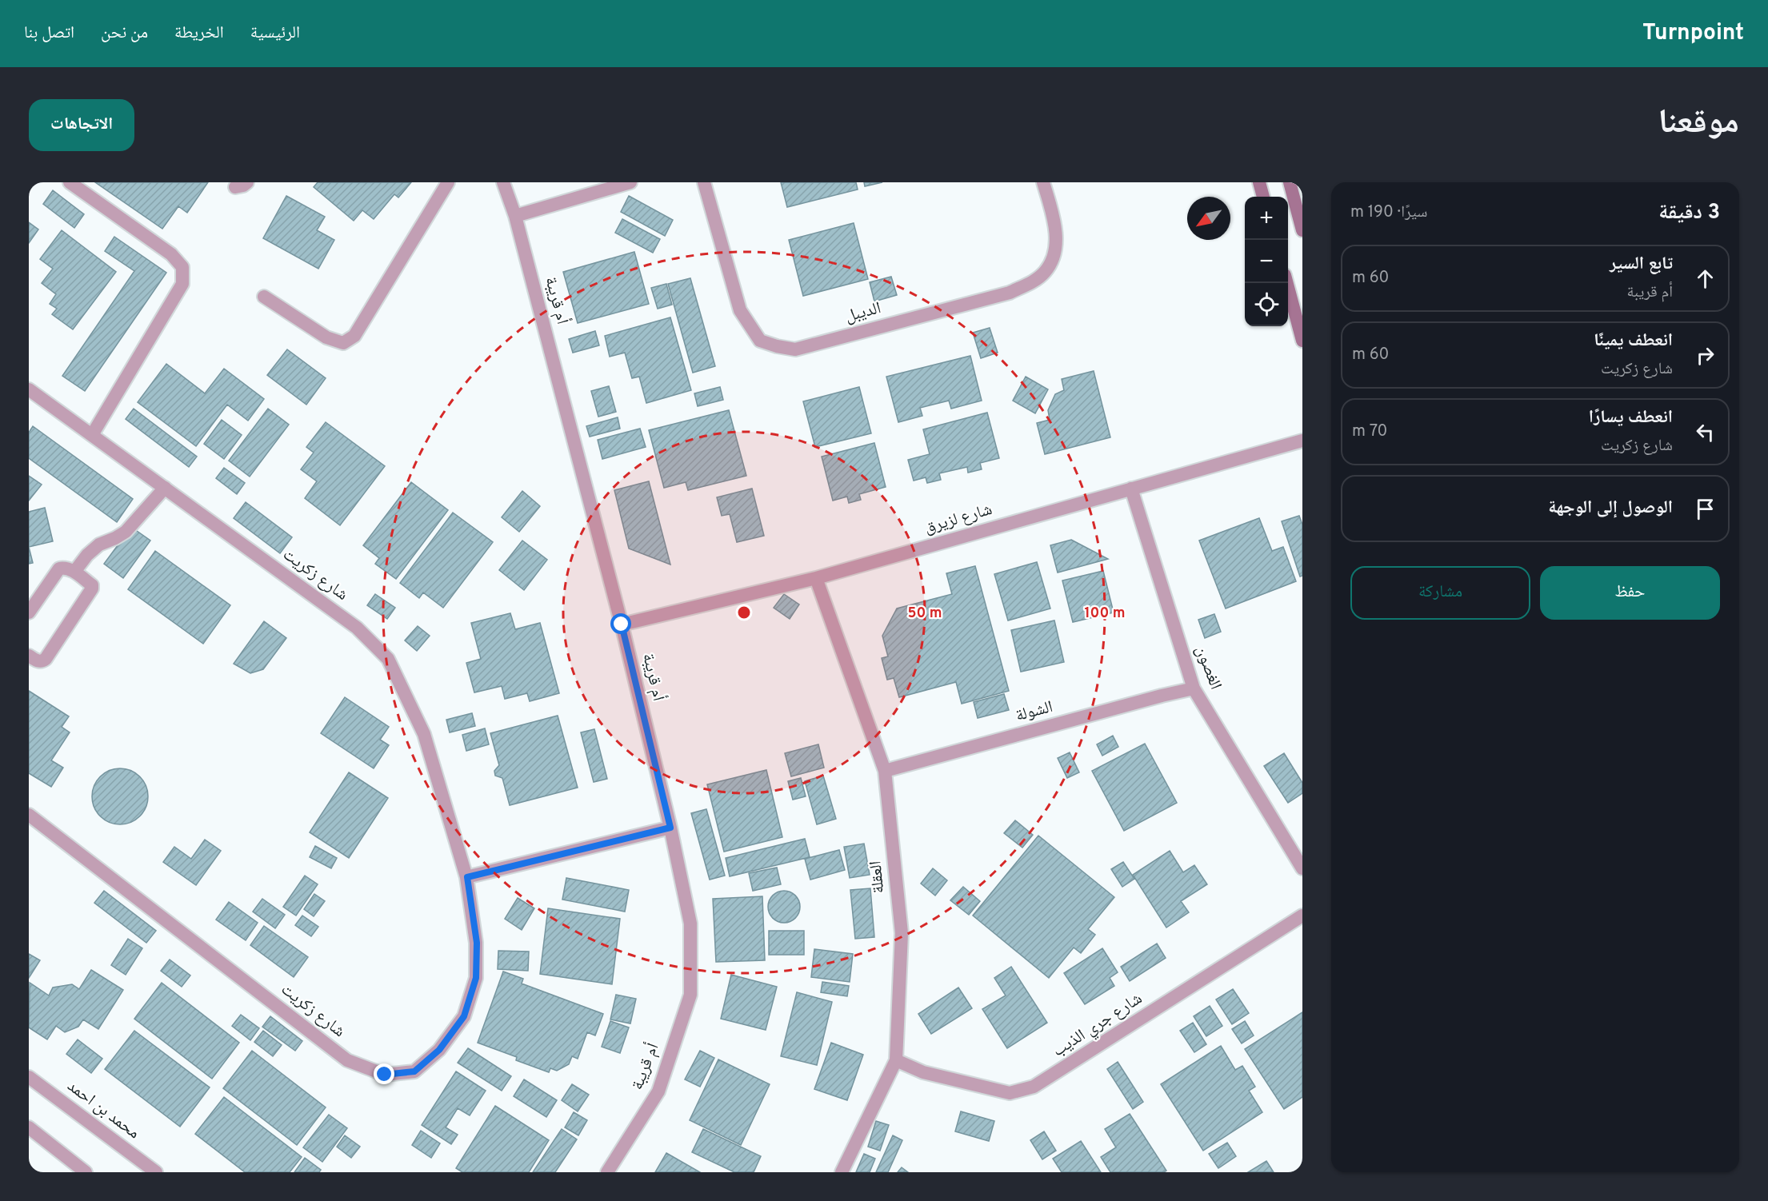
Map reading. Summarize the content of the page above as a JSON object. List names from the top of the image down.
{
  "streets": {
    "street": [
      "أم قريبة",
      "الديبل",
      "شارع لزيرق",
      "شارع زكريت",
      "الغصون",
      "الشولة",
      "العقلة",
      "شارع جري الذيب",
      "محمد بن احمد"
    ]
  },
  "crossings": [
    ["أم قريبة", "شارع لزيرق"],
    ["شارع لزيرق", "الغصون"],
    ["شارع لزيرق", "العقلة"],
    ["الغصون", "الشولة"],
    ["الشولة", "العقلة"],
    ["العقلة", "شارع جري الذيب"]
  ],
  "north": "bottom left",
  "page": {
    "header": "Turnpoint",
    "nav": [
      "الرئيسية",
      "الخريطة",
      "من نحن",
      "اتصل بنا"
    ],
    "title": "موقعنا",
    "buttons": [
      "الاتجاهات",
      ["حفظ", "مشاركة"]
    ],
    "heading": ["3 دقيقة", "سيرًا · 190 m"],
    "map_buttons": ["+", "−"],
    "list": [
      ["تابع السير", "أم قريبة", "60 m"],
      ["انعطف يمينًا", "شارع زكريت", "60 m"],
      ["انعطف يسارًا", "شارع زكريت", "70 m"],
      "الوصول إلى الوجهة"
    ]
  },
  "rings": ["50 m", "100 m"]
}
